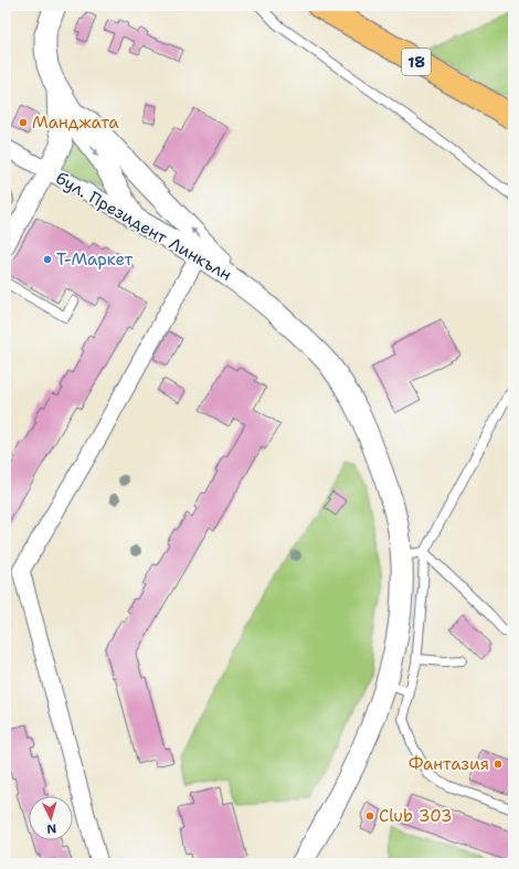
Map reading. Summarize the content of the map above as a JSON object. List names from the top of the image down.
{
  "streets": {
    "highway": ["18"],
    "street": ["бул. Президент Линкълн"]
  },
  "places": [
    "Манджата",
    "Т-Маркет",
    "Фантазия",
    "Club 303"
  ],
  "north": "bottom"
}
